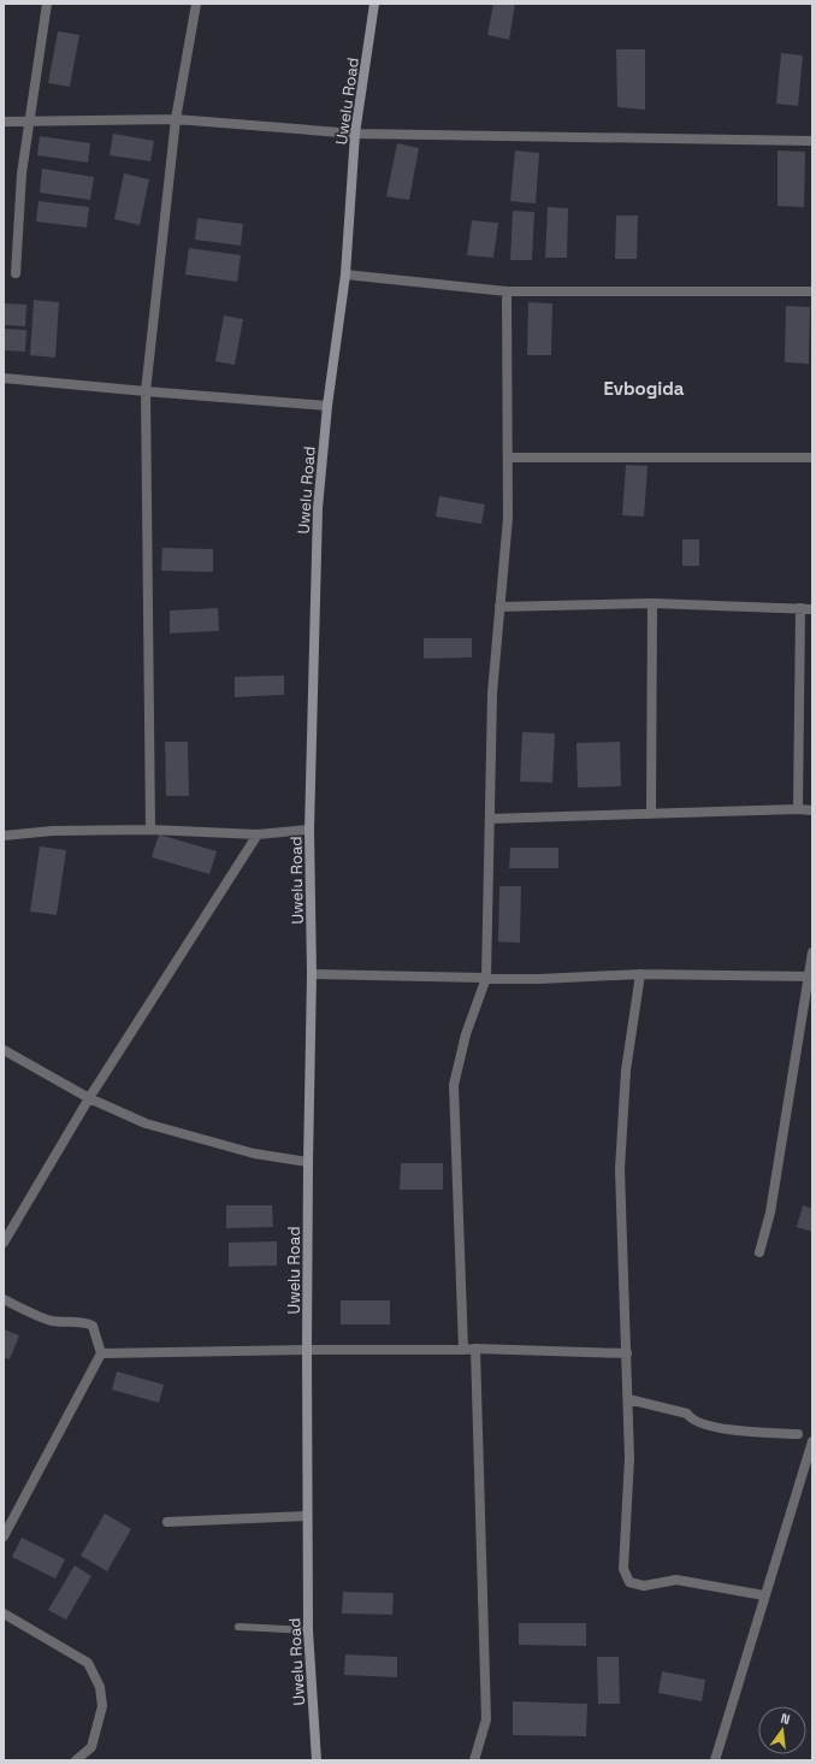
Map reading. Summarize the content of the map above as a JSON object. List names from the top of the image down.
{
  "streets": {
    "street": ["Uwelu Road"]
  },
  "districts": ["Evbogida"],
  "north": "top"
}
